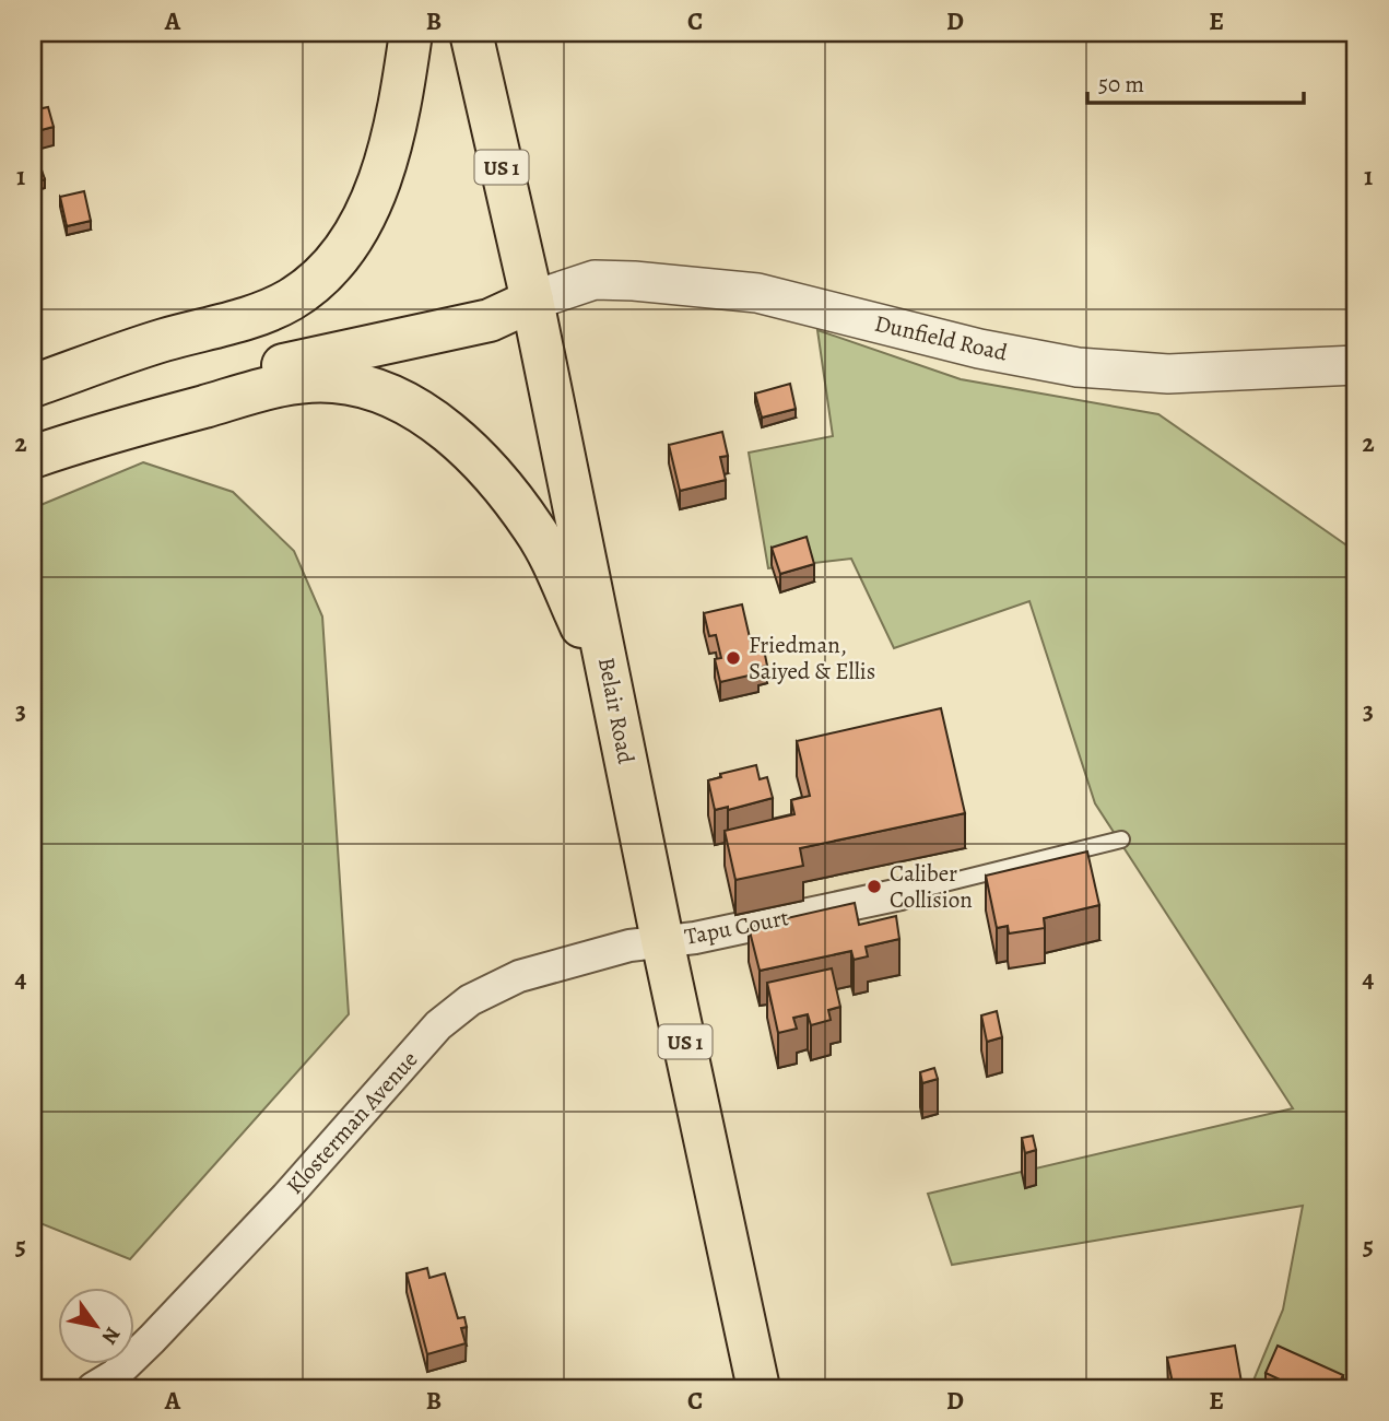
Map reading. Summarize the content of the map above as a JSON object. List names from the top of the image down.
{
  "streets": {
    "highway": ["US 1", "Belair Road"],
    "street": ["Dunfield Road", "Tapu Court", "Klosterman Avenue"]
  },
  "crossings": [
    ["Dunfield Road", "Belair Road"],
    ["Belair Road", "Tapu Court"],
    ["Belair Road", "Klosterman Avenue"],
    ["Tapu Court", "Klosterman Avenue"]
  ],
  "places": ["Friedman, Saiyed & Ellis", "Caliber Collision"],
  "scale_bar": "50 m",
  "north": "bottom right",
  "grid": {
    "columns": [
      "A",
      "B",
      "C",
      "D",
      "E"
    ],
    "rows": [
      "1",
      "2",
      "3",
      "4",
      "5"
    ]
  }
}
